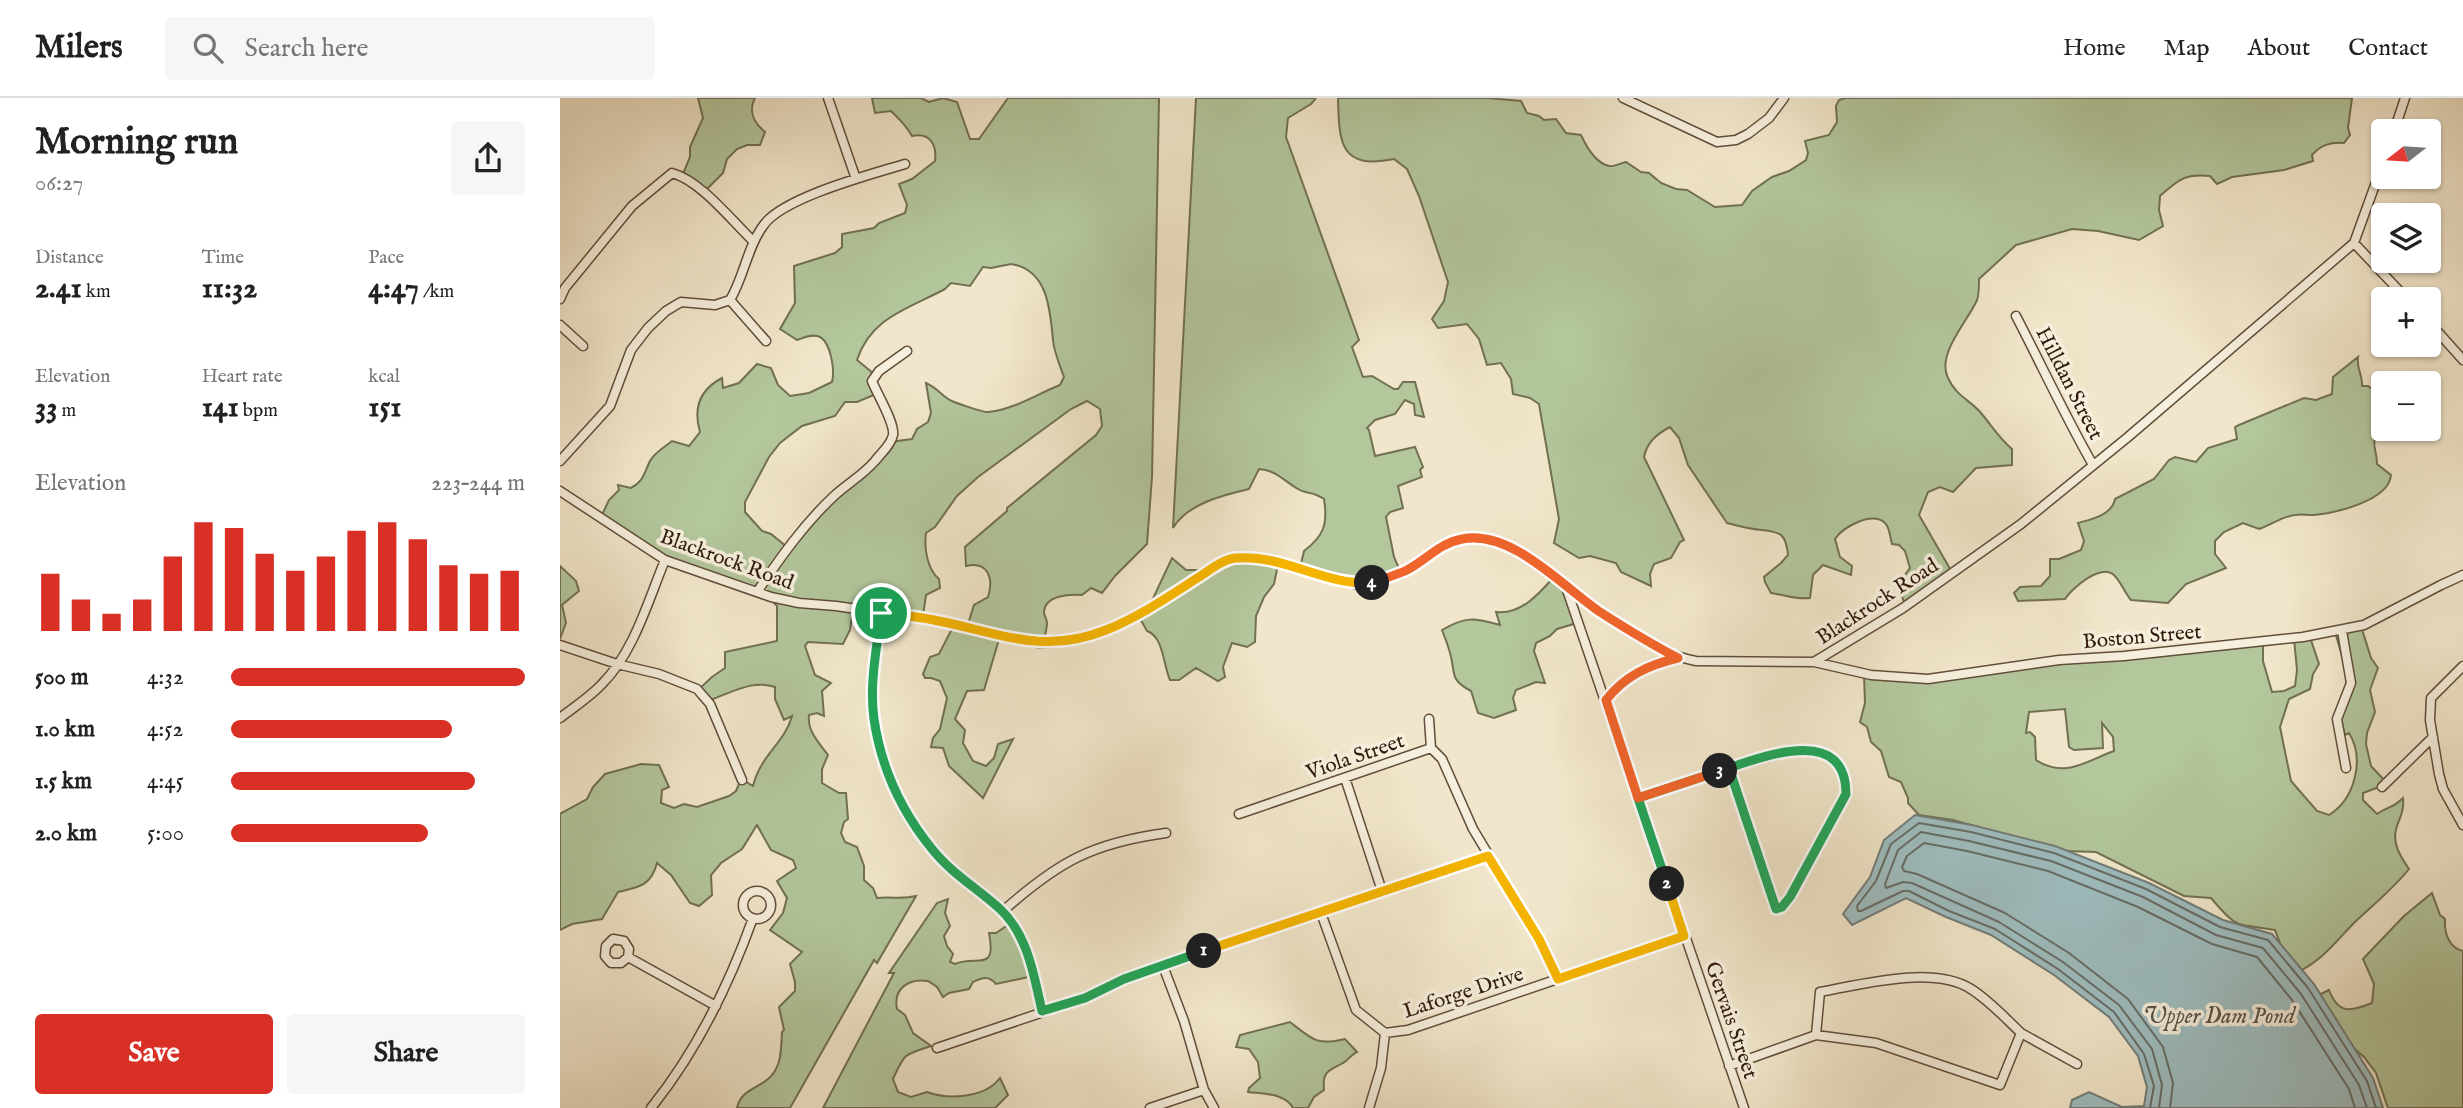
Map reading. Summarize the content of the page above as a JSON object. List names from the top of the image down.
{
  "streets": {
    "street": [
      "Hilldan Street",
      "Blackrock Road",
      "Boston Street",
      "Viola Street",
      "Laforge Drive",
      "Gervais Street"
    ]
  },
  "crossings": [
    ["Hilldan Street", "Blackrock Road"],
    ["Blackrock Road", "Boston Street"],
    ["Blackrock Road", "Gervais Street"],
    ["Viola Street", "Laforge Drive"],
    ["Laforge Drive", "Gervais Street"]
  ],
  "water": ["Upper Dam Pond"],
  "north": "left",
  "page": {
    "header": "Milers",
    "search": "Search here",
    "nav": [
      "Home",
      "Map",
      "About",
      "Contact"
    ],
    "heading": ["Morning run", "06:27"],
    "map_buttons": ["+", "−"],
    "stats": [
      ["Distance", "2.41 km"],
      ["Time", "11:32"],
      ["Pace", "4:47 /km"],
      ["Elevation", "33 m"],
      ["Heart rate", "141 bpm"],
      ["kcal", "151"]
    ],
    "chart": ["Elevation", "223–244 m"],
    "pins": [
      "4",
      "3",
      "2",
      "1"
    ],
    "list": [
      {
        "name": "500 m",
        "note": "4:32"
      },
      {
        "name": "1.0 km",
        "note": "4:52"
      },
      {
        "name": "1.5 km",
        "note": "4:45"
      },
      {
        "name": "2.0 km",
        "note": "5:00"
      }
    ],
    "buttons": ["Save", "Share"]
  }
}
